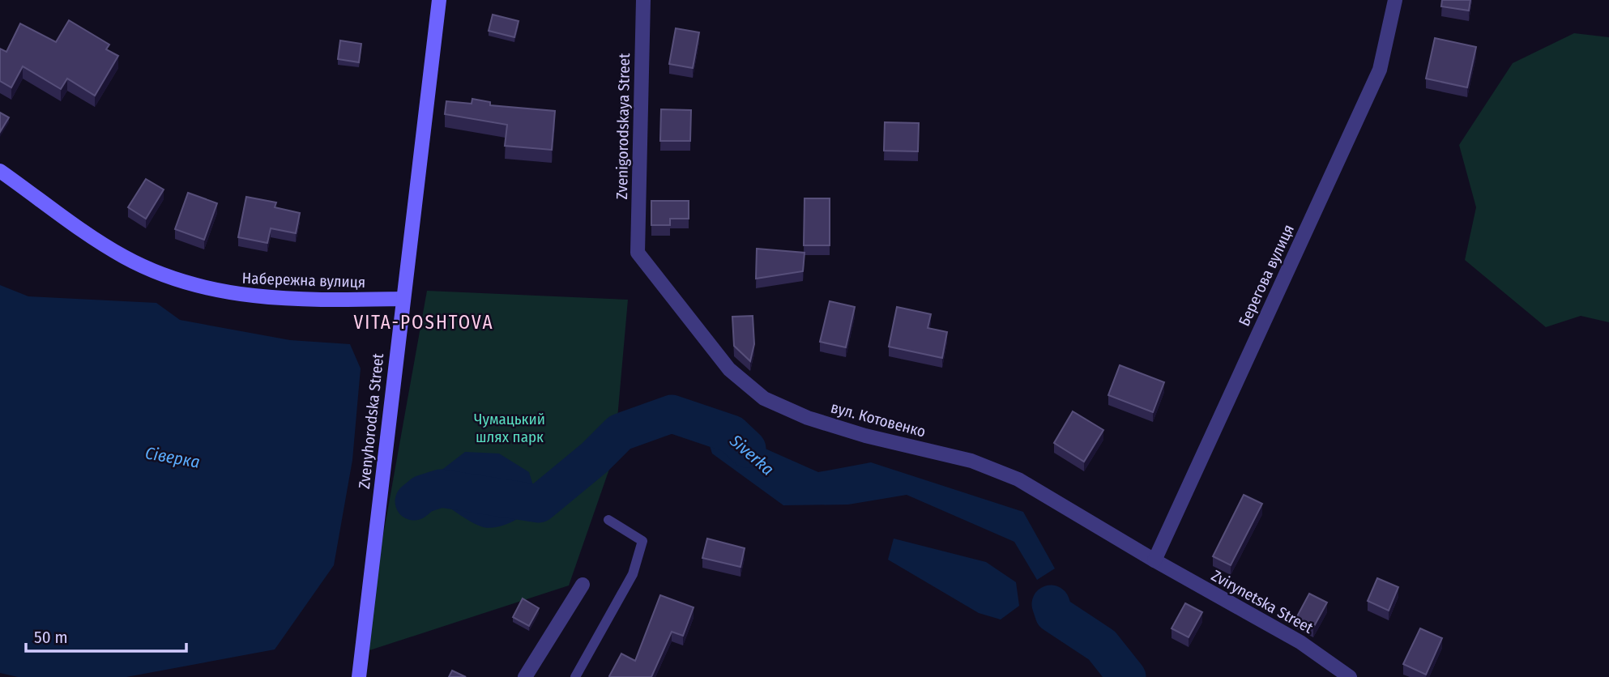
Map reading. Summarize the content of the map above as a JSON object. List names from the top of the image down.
{
  "streets": {
    "street": [
      "Zvenigorodskaya Street",
      "Берегова вулиця",
      "Набережна вулиця",
      "вул. Котовенко",
      "Zvenyhorodska Street",
      "Zvirynetska Street"
    ]
  },
  "crossings": [
    ["Zvenigorodskaya Street", "вул. Котовенко"],
    ["Берегова вулиця", "вул. Котовенко"],
    ["Берегова вулиця", "Zvirynetska Street"],
    ["Набережна вулиця", "Zvenyhorodska Street"],
    ["вул. Котовенко", "Zvirynetska Street"]
  ],
  "districts": ["VITA-POSHTOVA"],
  "water": ["Siverka", "Сіверка"],
  "parks": ["Чумацький шлях парк"],
  "scale_bar": "50 m"
}
